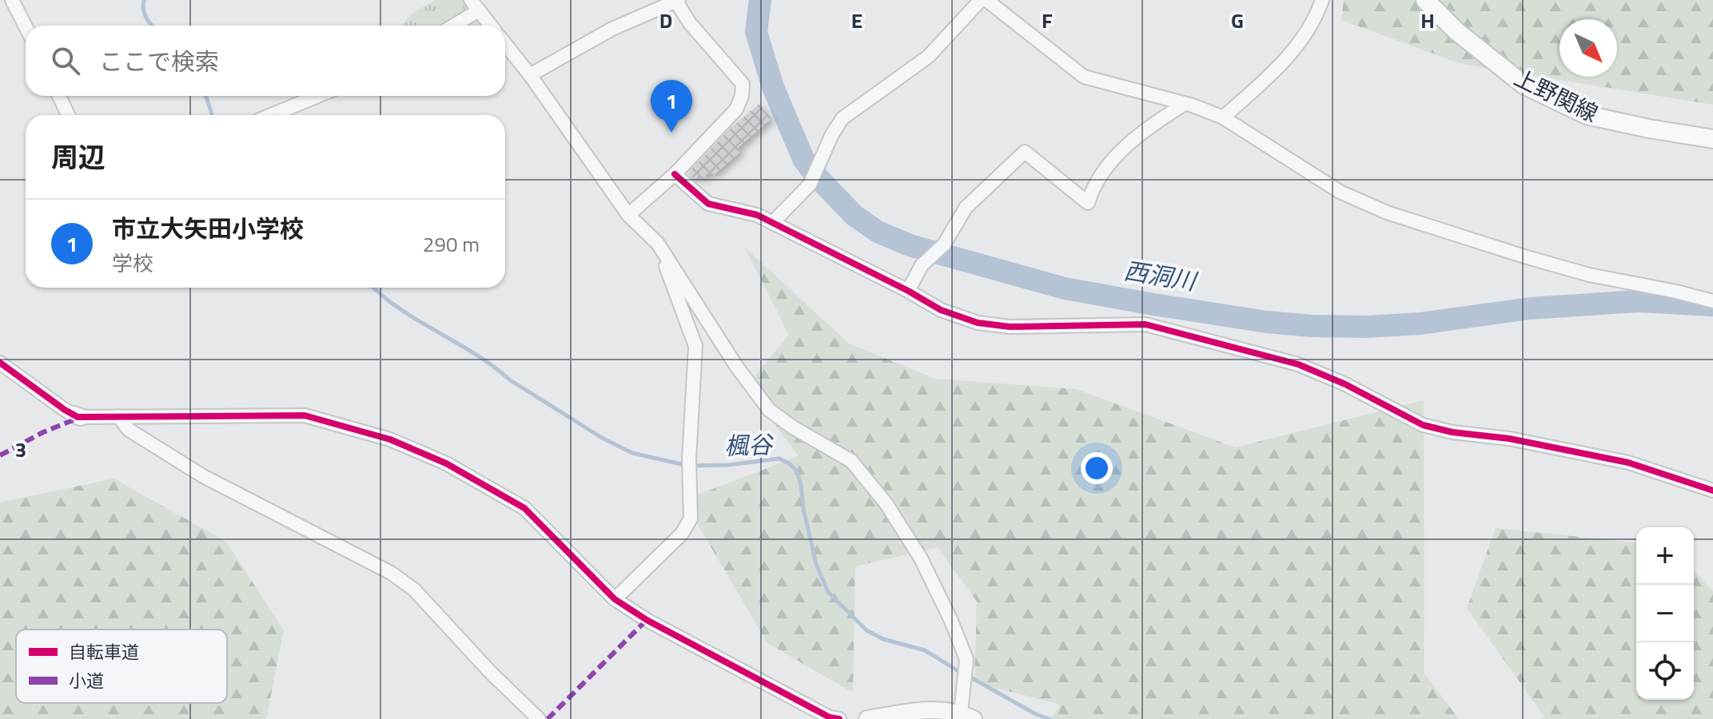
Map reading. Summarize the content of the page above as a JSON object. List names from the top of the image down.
{
  "streets": {
    "main road": ["上野関線"]
  },
  "water": ["西洞川", "楓谷"],
  "legend": ["自転車道", "小道"],
  "north": "bottom right",
  "page": {
    "search": "ここで検索",
    "pins": "1",
    "heading": "周辺",
    "list": [
      {
        "mark": "1",
        "name": "市立大矢田小学校",
        "note": "学校",
        "value": "290 m"
      }
    ],
    "map_buttons": ["+", "−"]
  },
  "grid": {
    "columns": [
      "D",
      "E",
      "F",
      "G",
      "H"
    ],
    "rows": ["3"]
  }
}
